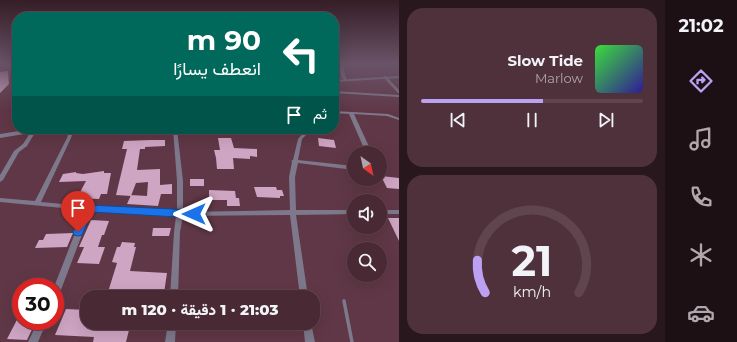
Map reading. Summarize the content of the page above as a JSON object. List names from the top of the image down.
{
  "north": "bottom right",
  "page": {
    "tabs": "21:02",
    "turn": ["90 m", "انعطف يسارًا"],
    "song": ["Slow Tide", "Marlow"],
    "then": "ثم",
    "limit": "30",
    "trip": "21:03 · 1 دقيقة · 120 m",
    "gauge": ["21", "km/h"]
  }
}
